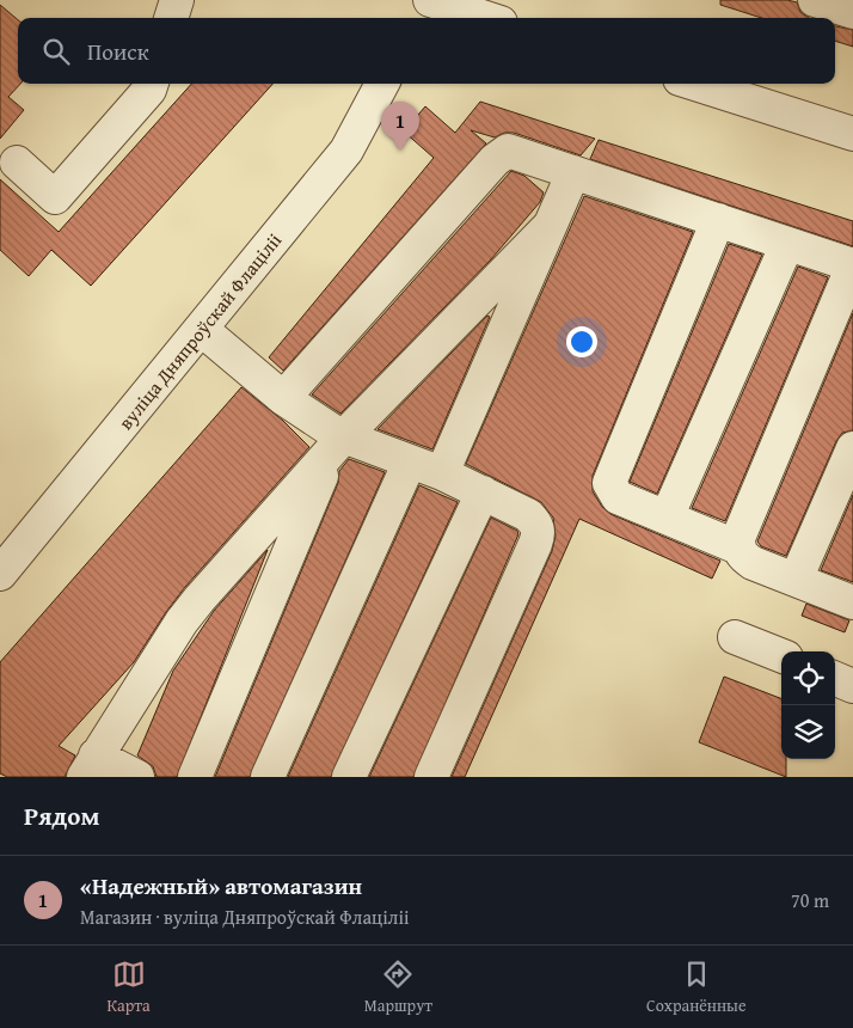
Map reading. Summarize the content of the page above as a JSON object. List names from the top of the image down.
{
  "streets": {
    "street": ["вуліца Дняпроўскай Флаціліі"]
  },
  "page": {
    "search": "Поиск",
    "pins": "1",
    "heading": "Рядом",
    "list": [
      {
        "mark": "1",
        "name": "«Надежный» автомагазин",
        "note": "Магазин · вуліца Дняпроўскай Флаціліі",
        "value": "70 m"
      }
    ],
    "nav": ["Карта", "Маршрут", "Сохранённые"]
  }
}
